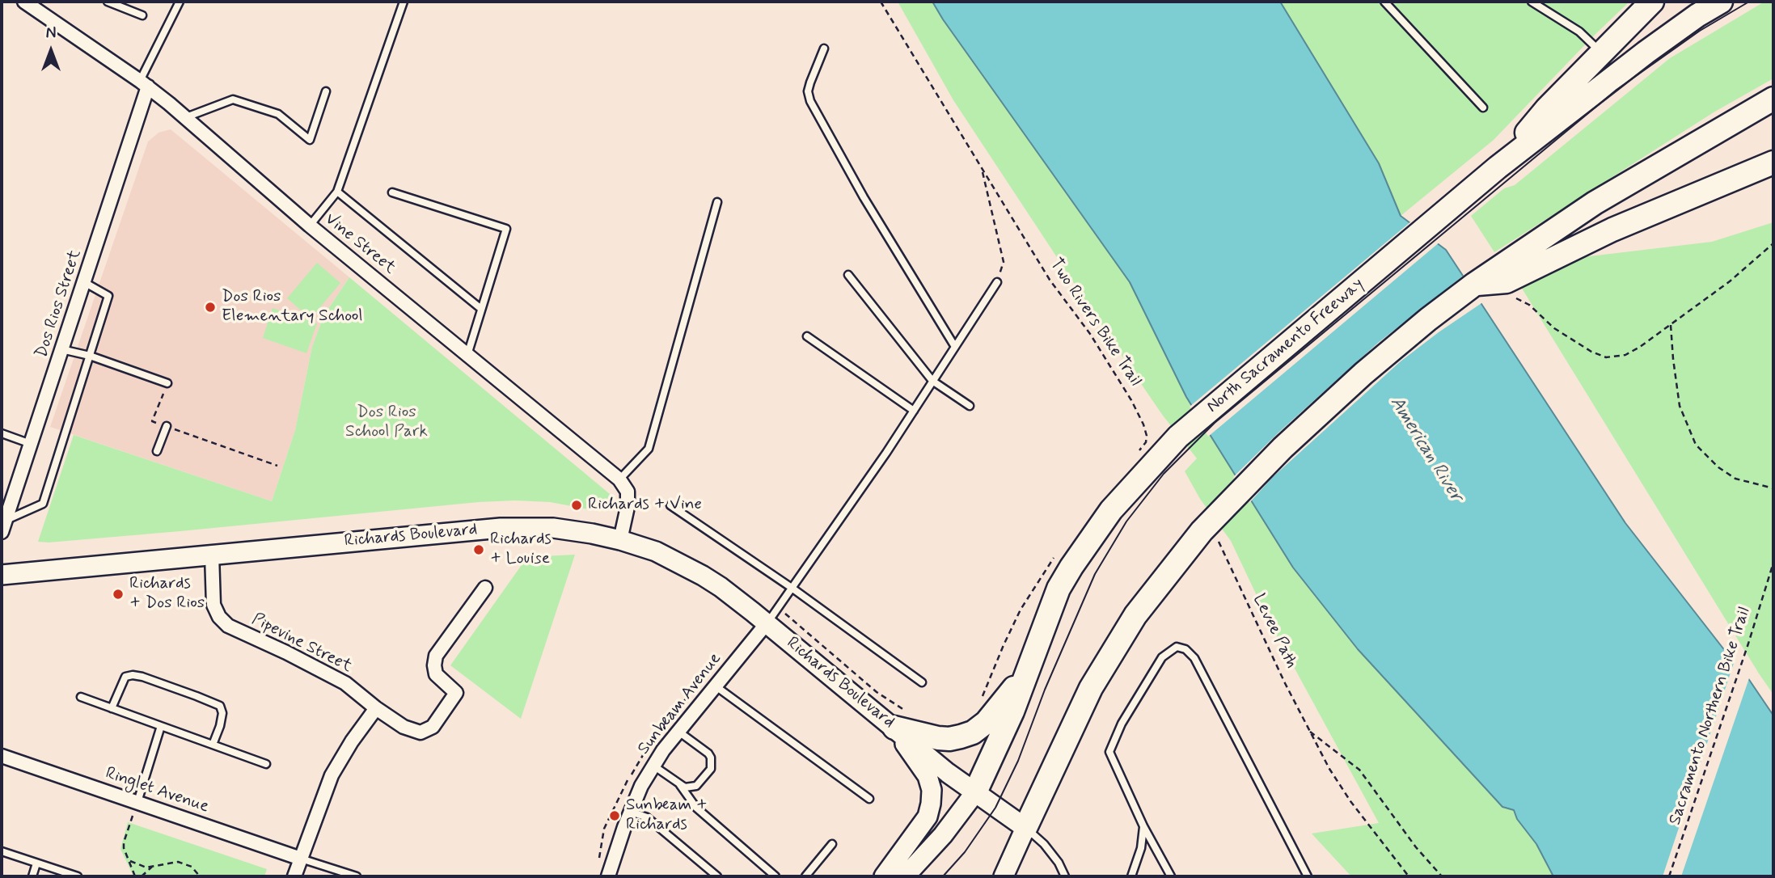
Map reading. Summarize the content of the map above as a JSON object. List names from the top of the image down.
{
  "streets": {
    "highway": ["North Sacramento Freeway"],
    "main road": ["Richards Boulevard"],
    "street": [
      "Vine Street",
      "Dos Rios Street",
      "Pipevine Street",
      "Sunbeam Avenue",
      "Ringlet Avenue"
    ],
    "path": ["Two Rivers Bike Trail", "Levee Path", "Sacramento Northern Bike Trail"]
  },
  "crossings": [
    ["Vine Street", "Dos Rios Street"],
    ["North Sacramento Freeway", "Richards Boulevard"],
    ["Richards Boulevard", "Pipevine Street"],
    ["Richards Boulevard", "Sunbeam Avenue"]
  ],
  "water": ["American River"],
  "parks": ["Dos Rios School Park"],
  "places": [
    "Dos Rios Elementary School",
    "Richards + Vine",
    "Richards + Louise",
    "Richards + Dos Rios",
    "Sunbeam + Richards"
  ],
  "north": "top"
}
